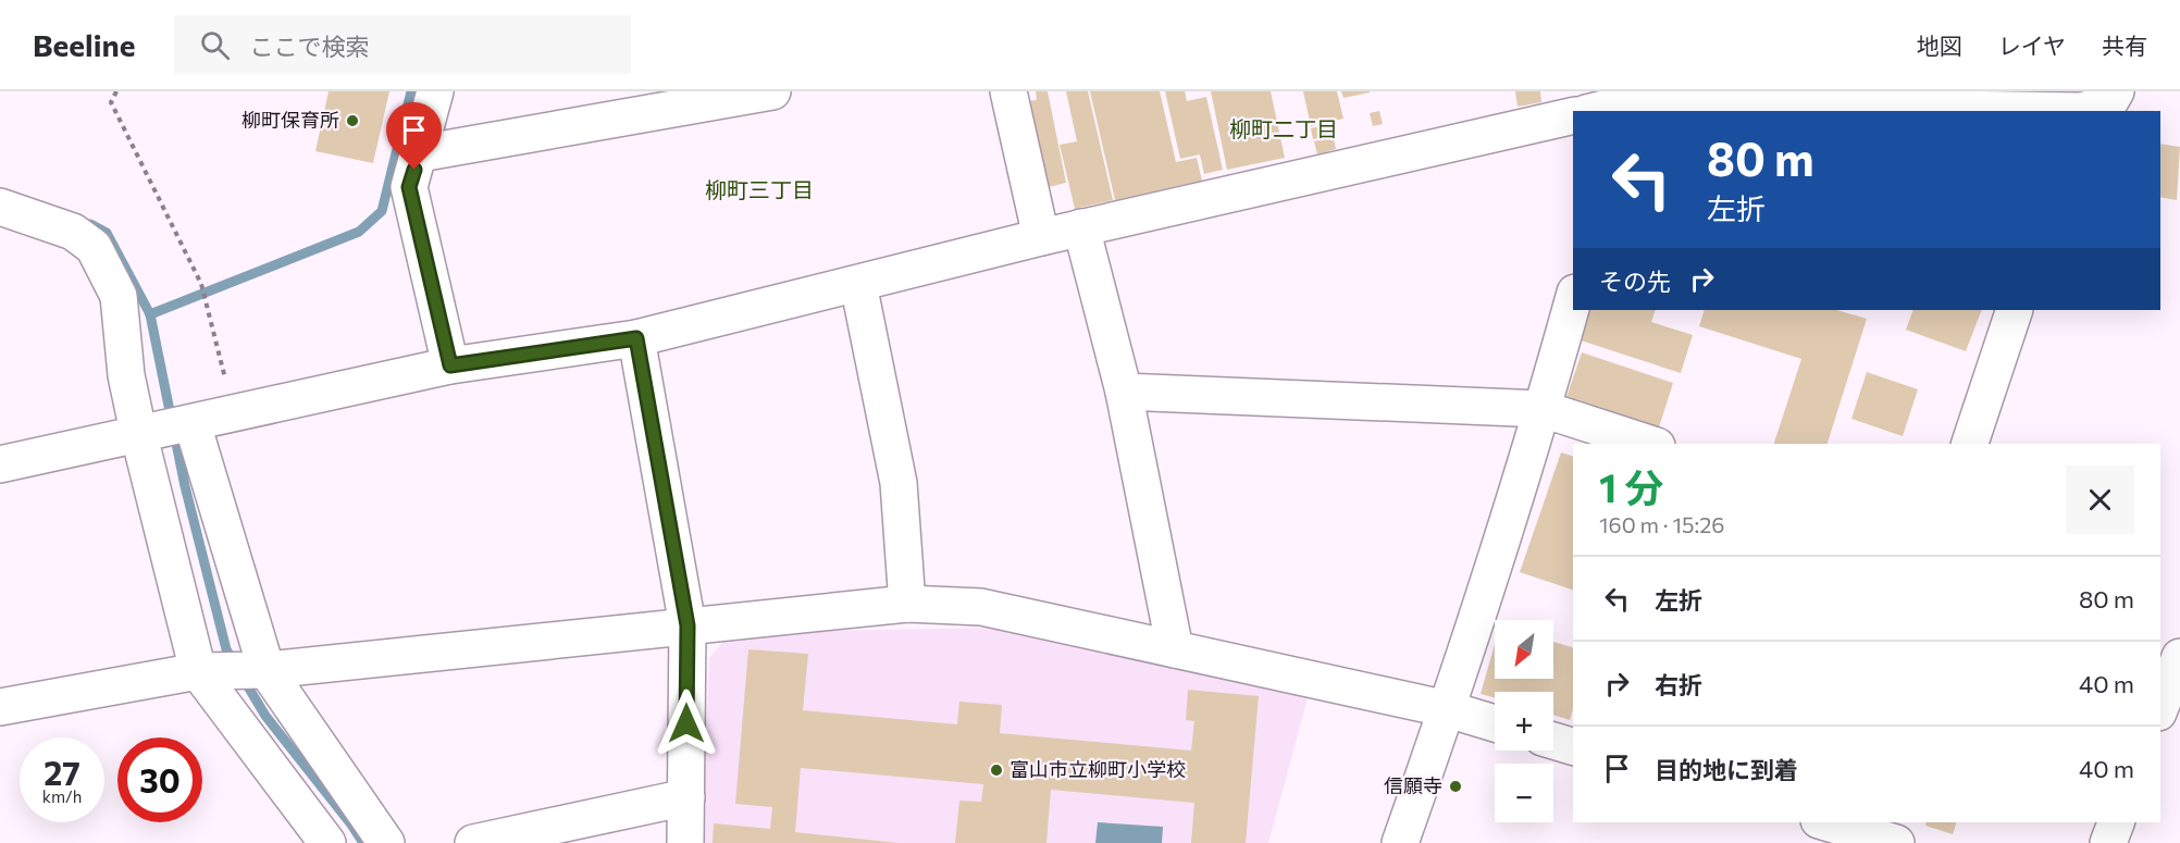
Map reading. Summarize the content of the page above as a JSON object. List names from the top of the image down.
{
  "districts": ["柳町二丁目", "柳町三丁目"],
  "places": ["柳町保育所", "富山市立柳町小学校", "信願寺"],
  "north": "bottom left",
  "page": {
    "header": "Beeline",
    "search": "ここで検索",
    "nav": ["地図", "レイヤ", "共有"],
    "turn": ["80 m", "左折"],
    "then": "その先",
    "heading": ["1 分", "160 m · 15:26"],
    "list": [
      {
        "name": "左折",
        "value": "80 m"
      },
      {
        "name": "右折",
        "value": "40 m"
      },
      {
        "name": "目的地に到着",
        "value": "40 m"
      }
    ],
    "map_buttons": ["+", "−"],
    "speed": "27 km/h",
    "limit": "30"
  }
}
